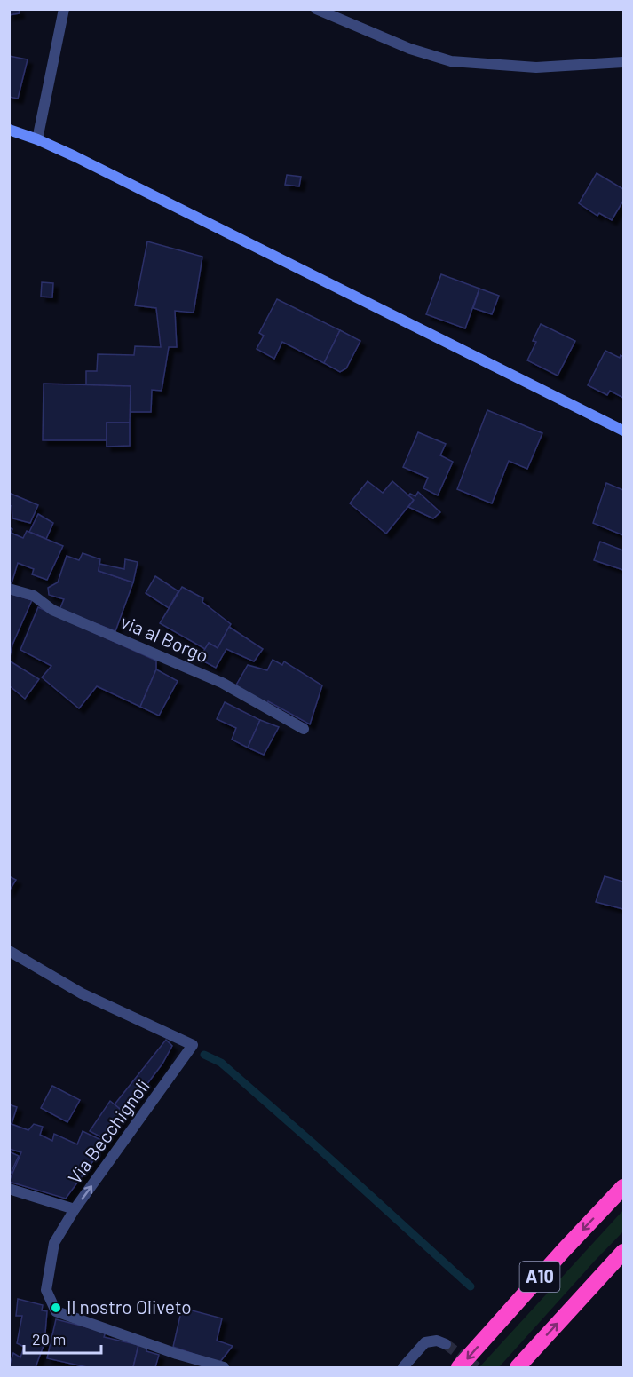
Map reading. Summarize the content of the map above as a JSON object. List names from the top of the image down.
{
  "streets": {
    "highway": ["A10"],
    "street": ["via al Borgo", "Via Becchignoli"]
  },
  "places": ["Il nostro Oliveto"],
  "scale_bar": "20 m"
}
